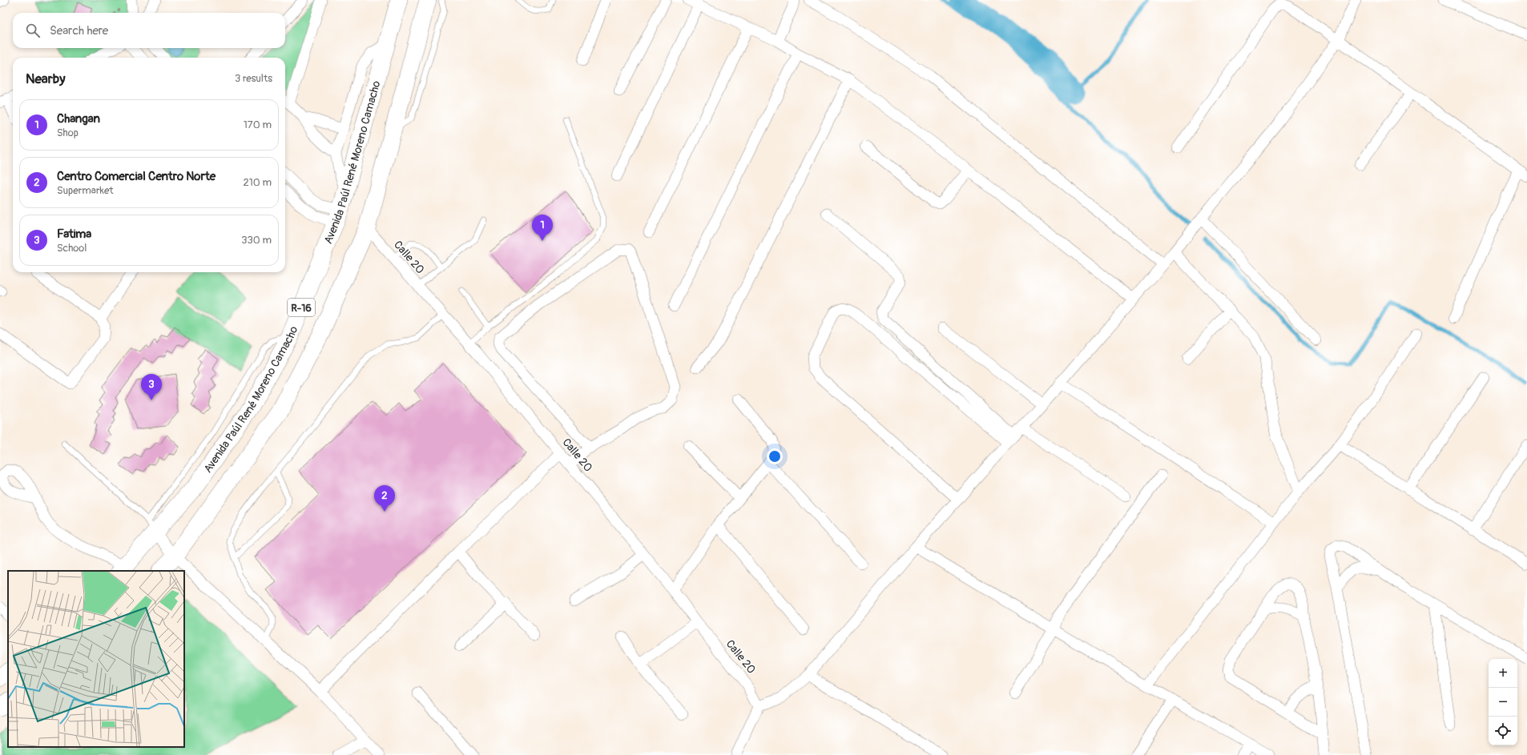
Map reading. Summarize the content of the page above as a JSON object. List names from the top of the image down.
{
  "streets": {
    "main road": ["Avenida Paúl René Moreno Camacho", "R-16"],
    "street": ["Calle 20"]
  },
  "crossings": [
    ["Calle 20", "R-16"]
  ],
  "page": {
    "search": "Search here",
    "heading": ["Nearby", "3 results"],
    "list": [
      {
        "mark": "1",
        "name": "Changan",
        "note": "Shop",
        "value": "170 m"
      },
      {
        "mark": "2",
        "name": "Centro Comercial Centro Norte",
        "note": "Supermarket",
        "value": "210 m"
      },
      {
        "mark": "3",
        "name": "Fatima",
        "note": "School",
        "value": "330 m"
      }
    ],
    "pins": ["1", "3", "2"],
    "map_buttons": ["+", "−"]
  }
}
